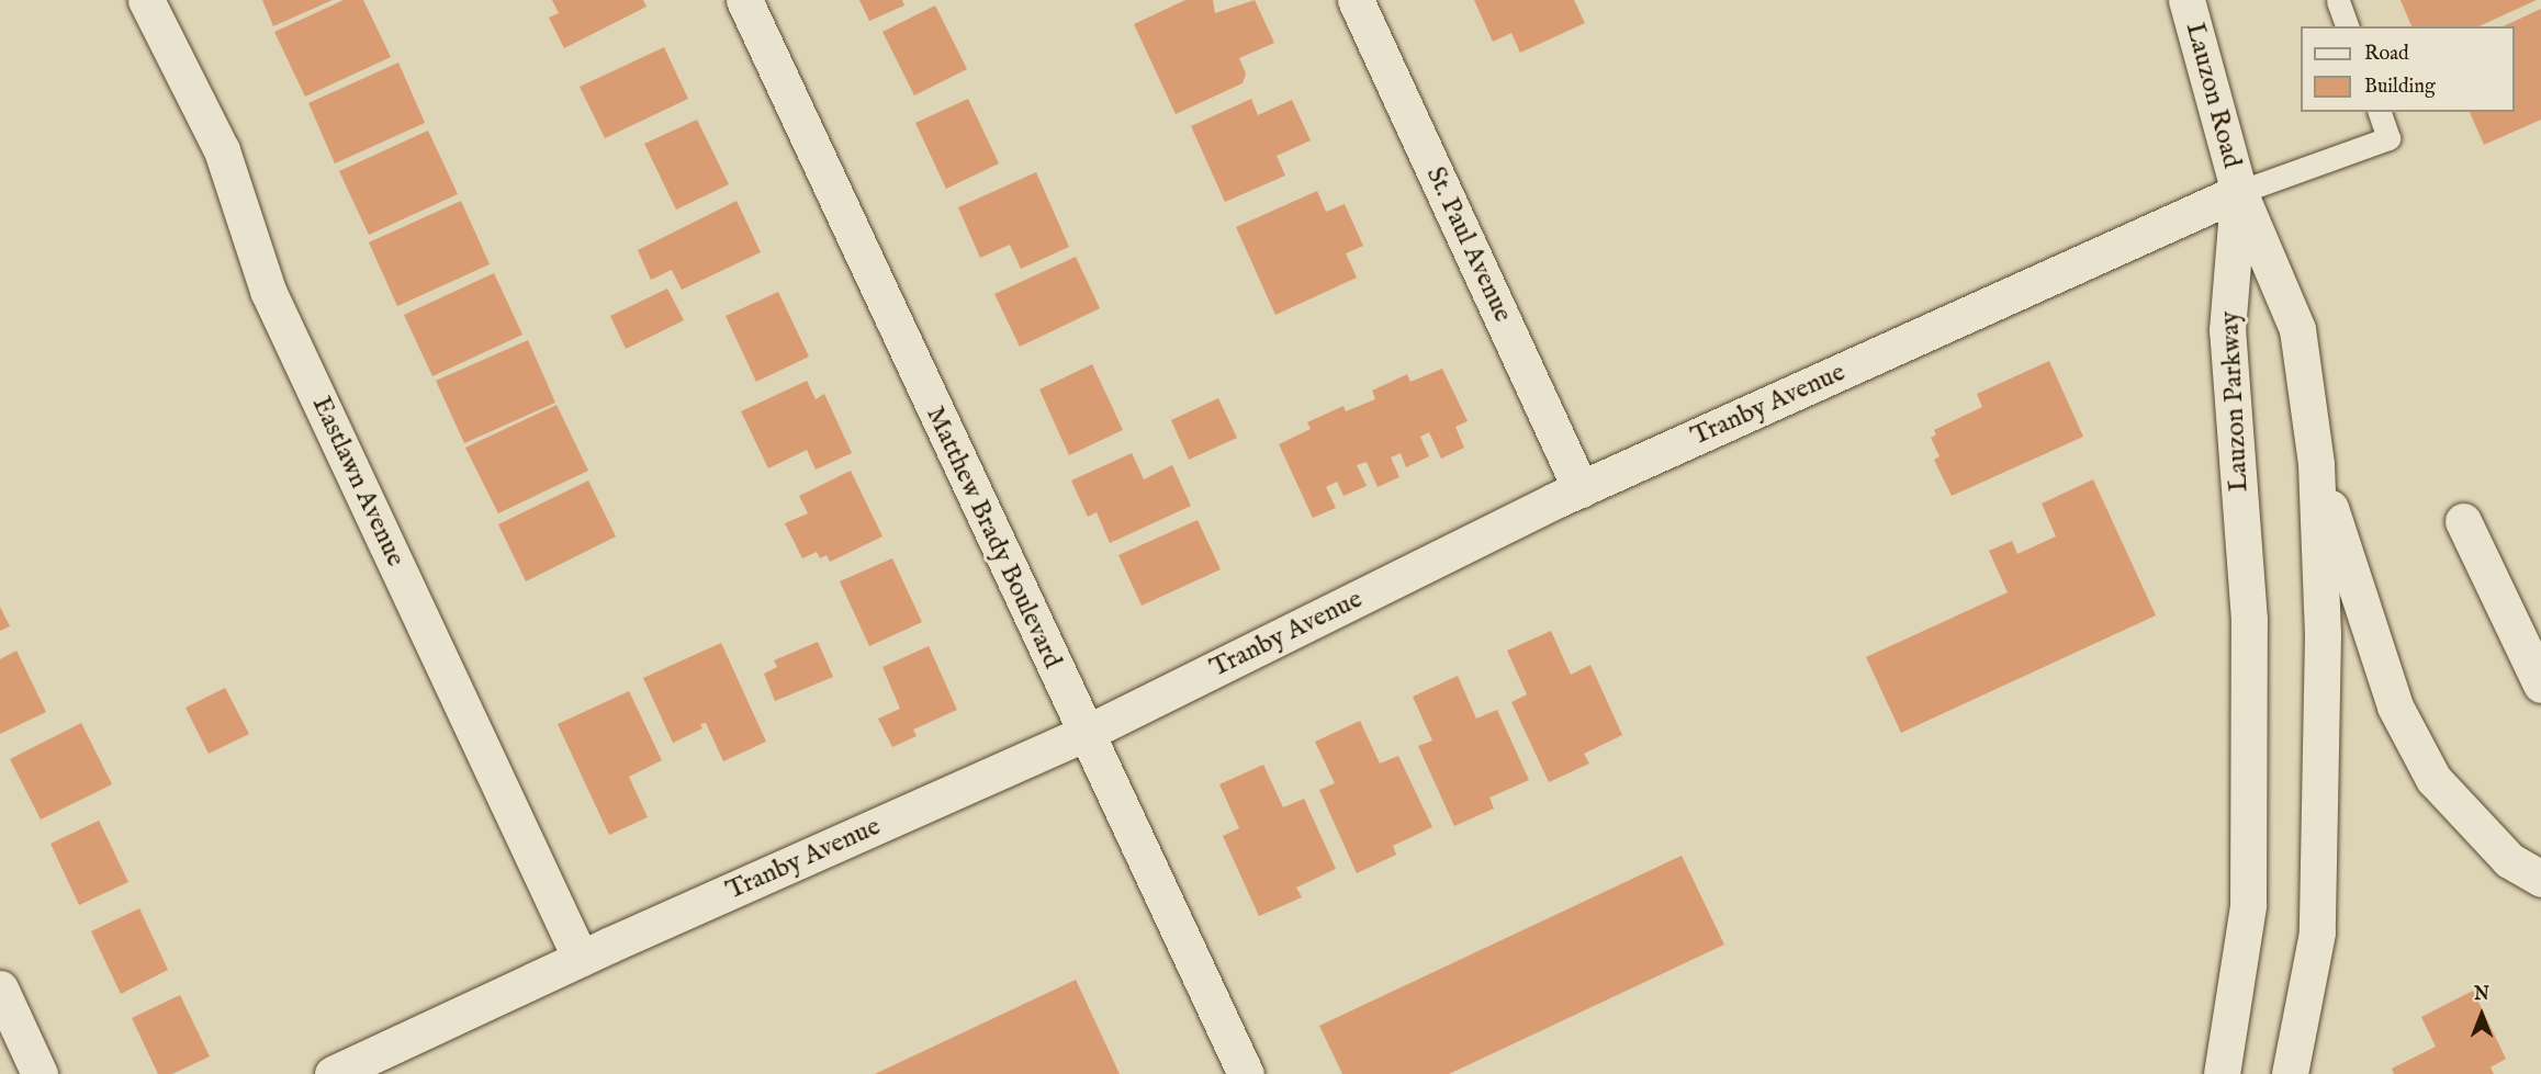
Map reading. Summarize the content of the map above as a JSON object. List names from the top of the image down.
{
  "streets": {
    "street": [
      "Lauzon Road",
      "St. Paul Avenue",
      "Lauzon Parkway",
      "Tranby Avenue",
      "Eastlawn Avenue",
      "Matthew Brady Boulevard"
    ]
  },
  "crossings": [
    ["Lauzon Road", "Lauzon Parkway"],
    ["Lauzon Road", "Tranby Avenue"],
    ["St. Paul Avenue", "Tranby Avenue"],
    ["Lauzon Parkway", "Tranby Avenue"],
    ["Tranby Avenue", "Eastlawn Avenue"],
    ["Tranby Avenue", "Matthew Brady Boulevard"]
  ],
  "legend": ["Road", "Building"],
  "north": "top"
}
